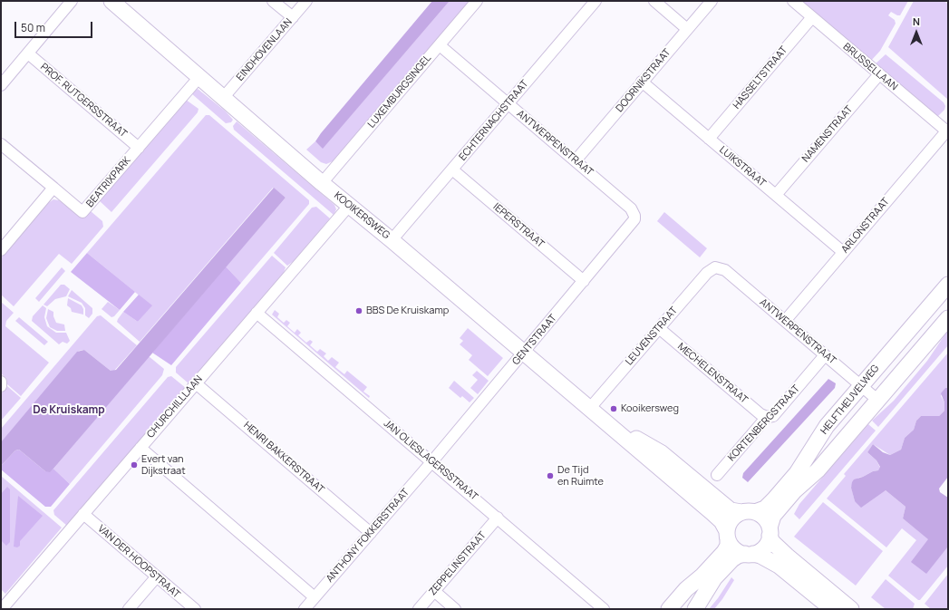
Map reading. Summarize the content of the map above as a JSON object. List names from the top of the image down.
{
  "streets": {
    "street": [
      "EINDHOVENLAAN",
      "BRUSSELLAAN",
      "HASSELTSTRAAT",
      "DOORNIKSTRAAT",
      "LUXEMBURGSINGEL",
      "PROF. RUTGERSSTRAAT",
      "ECHTERNACHSTRAAT",
      "NAMENSTRAAT",
      "ANTWERPENSTRAAT",
      "LUIKSTRAAT",
      "BEATRIXPARK",
      "KOOIKERSWEG",
      "IEPERSTRAAT",
      "ARLONSTRAAT",
      "LEUVENSTRAAT",
      "GENTSTRAAT",
      "MECHELENSTRAAT",
      "HELFTHEUVELWEG",
      "CHURCHILLLAAN",
      "KORTENBERGSTRAAT",
      "HENRI BAKKERSTRAAT",
      "JAN OLIESLAGERSSTRAAT",
      "ANTHONY FOKKERSTRAAT",
      "VAN DER HOOPSTRAAT",
      "ZEPPELINSTRAAT"
    ]
  },
  "crossings": [
    ["EINDHOVENLAAN", "KOOIKERSWEG"],
    ["BRUSSELLAAN", "HASSELTSTRAAT"],
    ["BRUSSELLAAN", "NAMENSTRAAT"],
    ["BRUSSELLAAN", "ARLONSTRAAT"],
    ["HASSELTSTRAAT", "LUIKSTRAAT"],
    ["DOORNIKSTRAAT", "ANTWERPENSTRAAT"],
    ["DOORNIKSTRAAT", "LUIKSTRAAT"],
    ["LUXEMBURGSINGEL", "ANTWERPENSTRAAT"],
    ["LUXEMBURGSINGEL", "KOOIKERSWEG"],
    ["PROF. RUTGERSSTRAAT", "BEATRIXPARK"],
    ["ECHTERNACHSTRAAT", "ANTWERPENSTRAAT"],
    ["ECHTERNACHSTRAAT", "KOOIKERSWEG"],
    ["ECHTERNACHSTRAAT", "IEPERSTRAAT"],
    ["NAMENSTRAAT", "LUIKSTRAAT"],
    ["ANTWERPENSTRAAT", "ARLONSTRAAT"],
    ["ANTWERPENSTRAAT", "LEUVENSTRAAT"],
    ["ANTWERPENSTRAAT", "GENTSTRAAT"],
    ["ANTWERPENSTRAAT", "HELFTHEUVELWEG"],
    ["ANTWERPENSTRAAT", "KORTENBERGSTRAAT"],
    ["LUIKSTRAAT", "ARLONSTRAAT"],
    ["BEATRIXPARK", "KOOIKERSWEG"],
    ["KOOIKERSWEG", "LEUVENSTRAAT"],
    ["KOOIKERSWEG", "GENTSTRAAT"],
    ["KOOIKERSWEG", "HELFTHEUVELWEG"],
    ["KOOIKERSWEG", "CHURCHILLLAAN"],
    ["IEPERSTRAAT", "GENTSTRAAT"],
    ["LEUVENSTRAAT", "MECHELENSTRAAT"],
    ["GENTSTRAAT", "JAN OLIESLAGERSSTRAAT"],
    ["GENTSTRAAT", "ANTHONY FOKKERSTRAAT"],
    ["MECHELENSTRAAT", "KORTENBERGSTRAAT"],
    ["CHURCHILLLAAN", "HENRI BAKKERSTRAAT"],
    ["CHURCHILLLAAN", "JAN OLIESLAGERSSTRAAT"],
    ["CHURCHILLLAAN", "VAN DER HOOPSTRAAT"],
    ["HENRI BAKKERSTRAAT", "ANTHONY FOKKERSTRAAT"],
    ["JAN OLIESLAGERSSTRAAT", "ANTHONY FOKKERSTRAAT"],
    ["JAN OLIESLAGERSSTRAAT", "ZEPPELINSTRAAT"]
  ],
  "districts": ["De Kruiskamp"],
  "places": [
    "BBS De Kruiskamp",
    "Kooikersweg",
    "Evert van Dijkstraat",
    "De Tijd en Ruimte"
  ],
  "scale_bar": "50 m",
  "north": "top"
}
